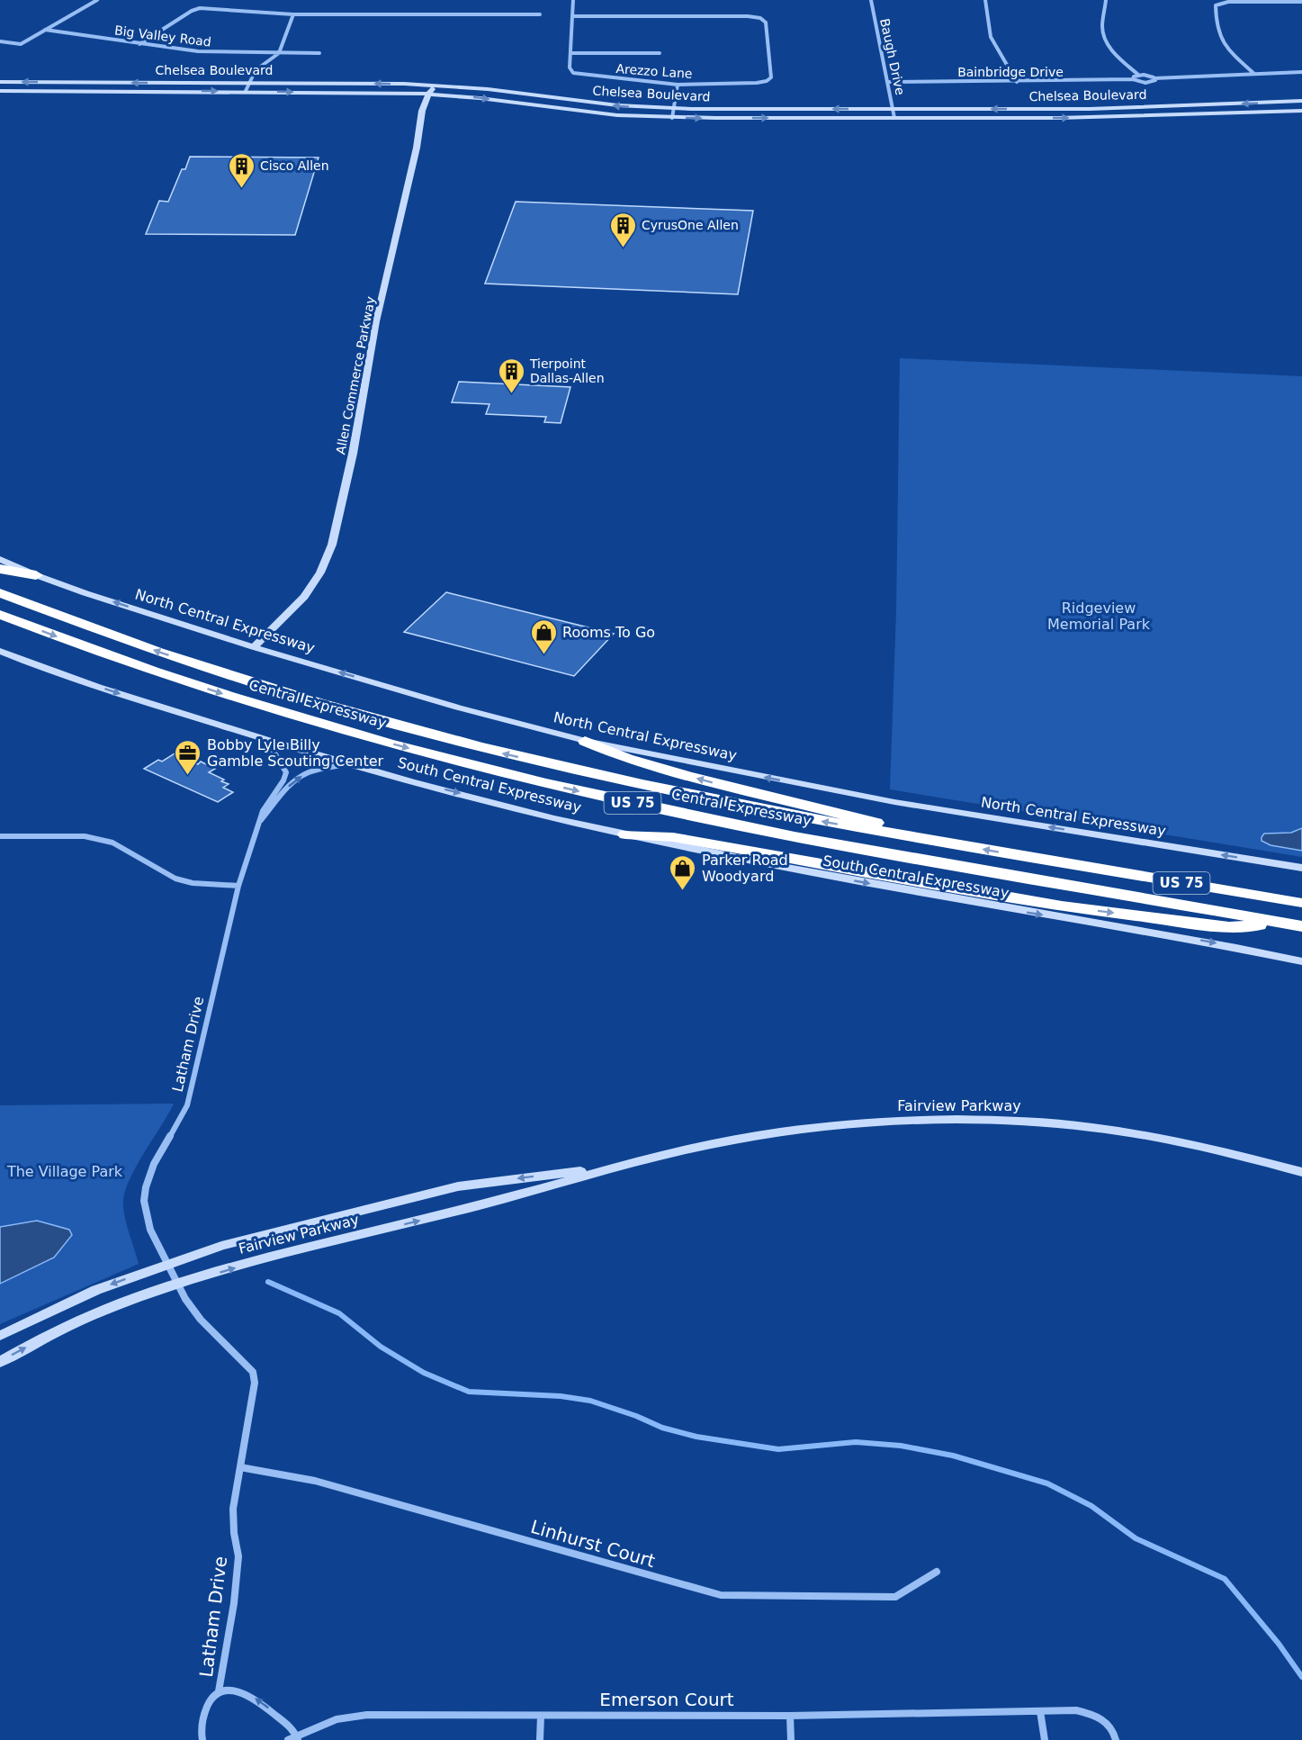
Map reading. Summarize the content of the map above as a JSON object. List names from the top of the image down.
{
  "streets": {
    "highway": ["Central Expressway", "US 75"],
    "main road": [
      "Chelsea Boulevard",
      "Allen Commerce Parkway",
      "North Central Expressway",
      "South Central Expressway",
      "Fairview Parkway"
    ],
    "street": [
      "Big Valley Road",
      "Baugh Drive",
      "Arezzo Lane",
      "Bainbridge Drive",
      "Latham Drive",
      "Linhurst Court",
      "Emerson Court"
    ]
  },
  "crossings": [
    ["Baugh Drive", "Chelsea Boulevard"],
    ["Baugh Drive", "Bainbridge Drive"],
    ["Chelsea Boulevard", "Allen Commerce Parkway"],
    ["Allen Commerce Parkway", "North Central Expressway"],
    ["South Central Expressway", "Latham Drive"],
    ["Latham Drive", "Fairview Parkway"],
    ["Latham Drive", "Linhurst Court"]
  ],
  "one_way": ["North Central Expressway", "South Central Expressway"],
  "parks": ["Ridgeview Memorial Park", "The Village Park"],
  "places": {
    "building": ["Cisco Allen", "CyrusOne Allen", "Tierpoint Dallas-Allen"],
    "shop": ["Rooms To Go", "Parker Road Woodyard"],
    "office": ["Bobby Lyle Billy Gamble Scouting Center"]
  }
}
